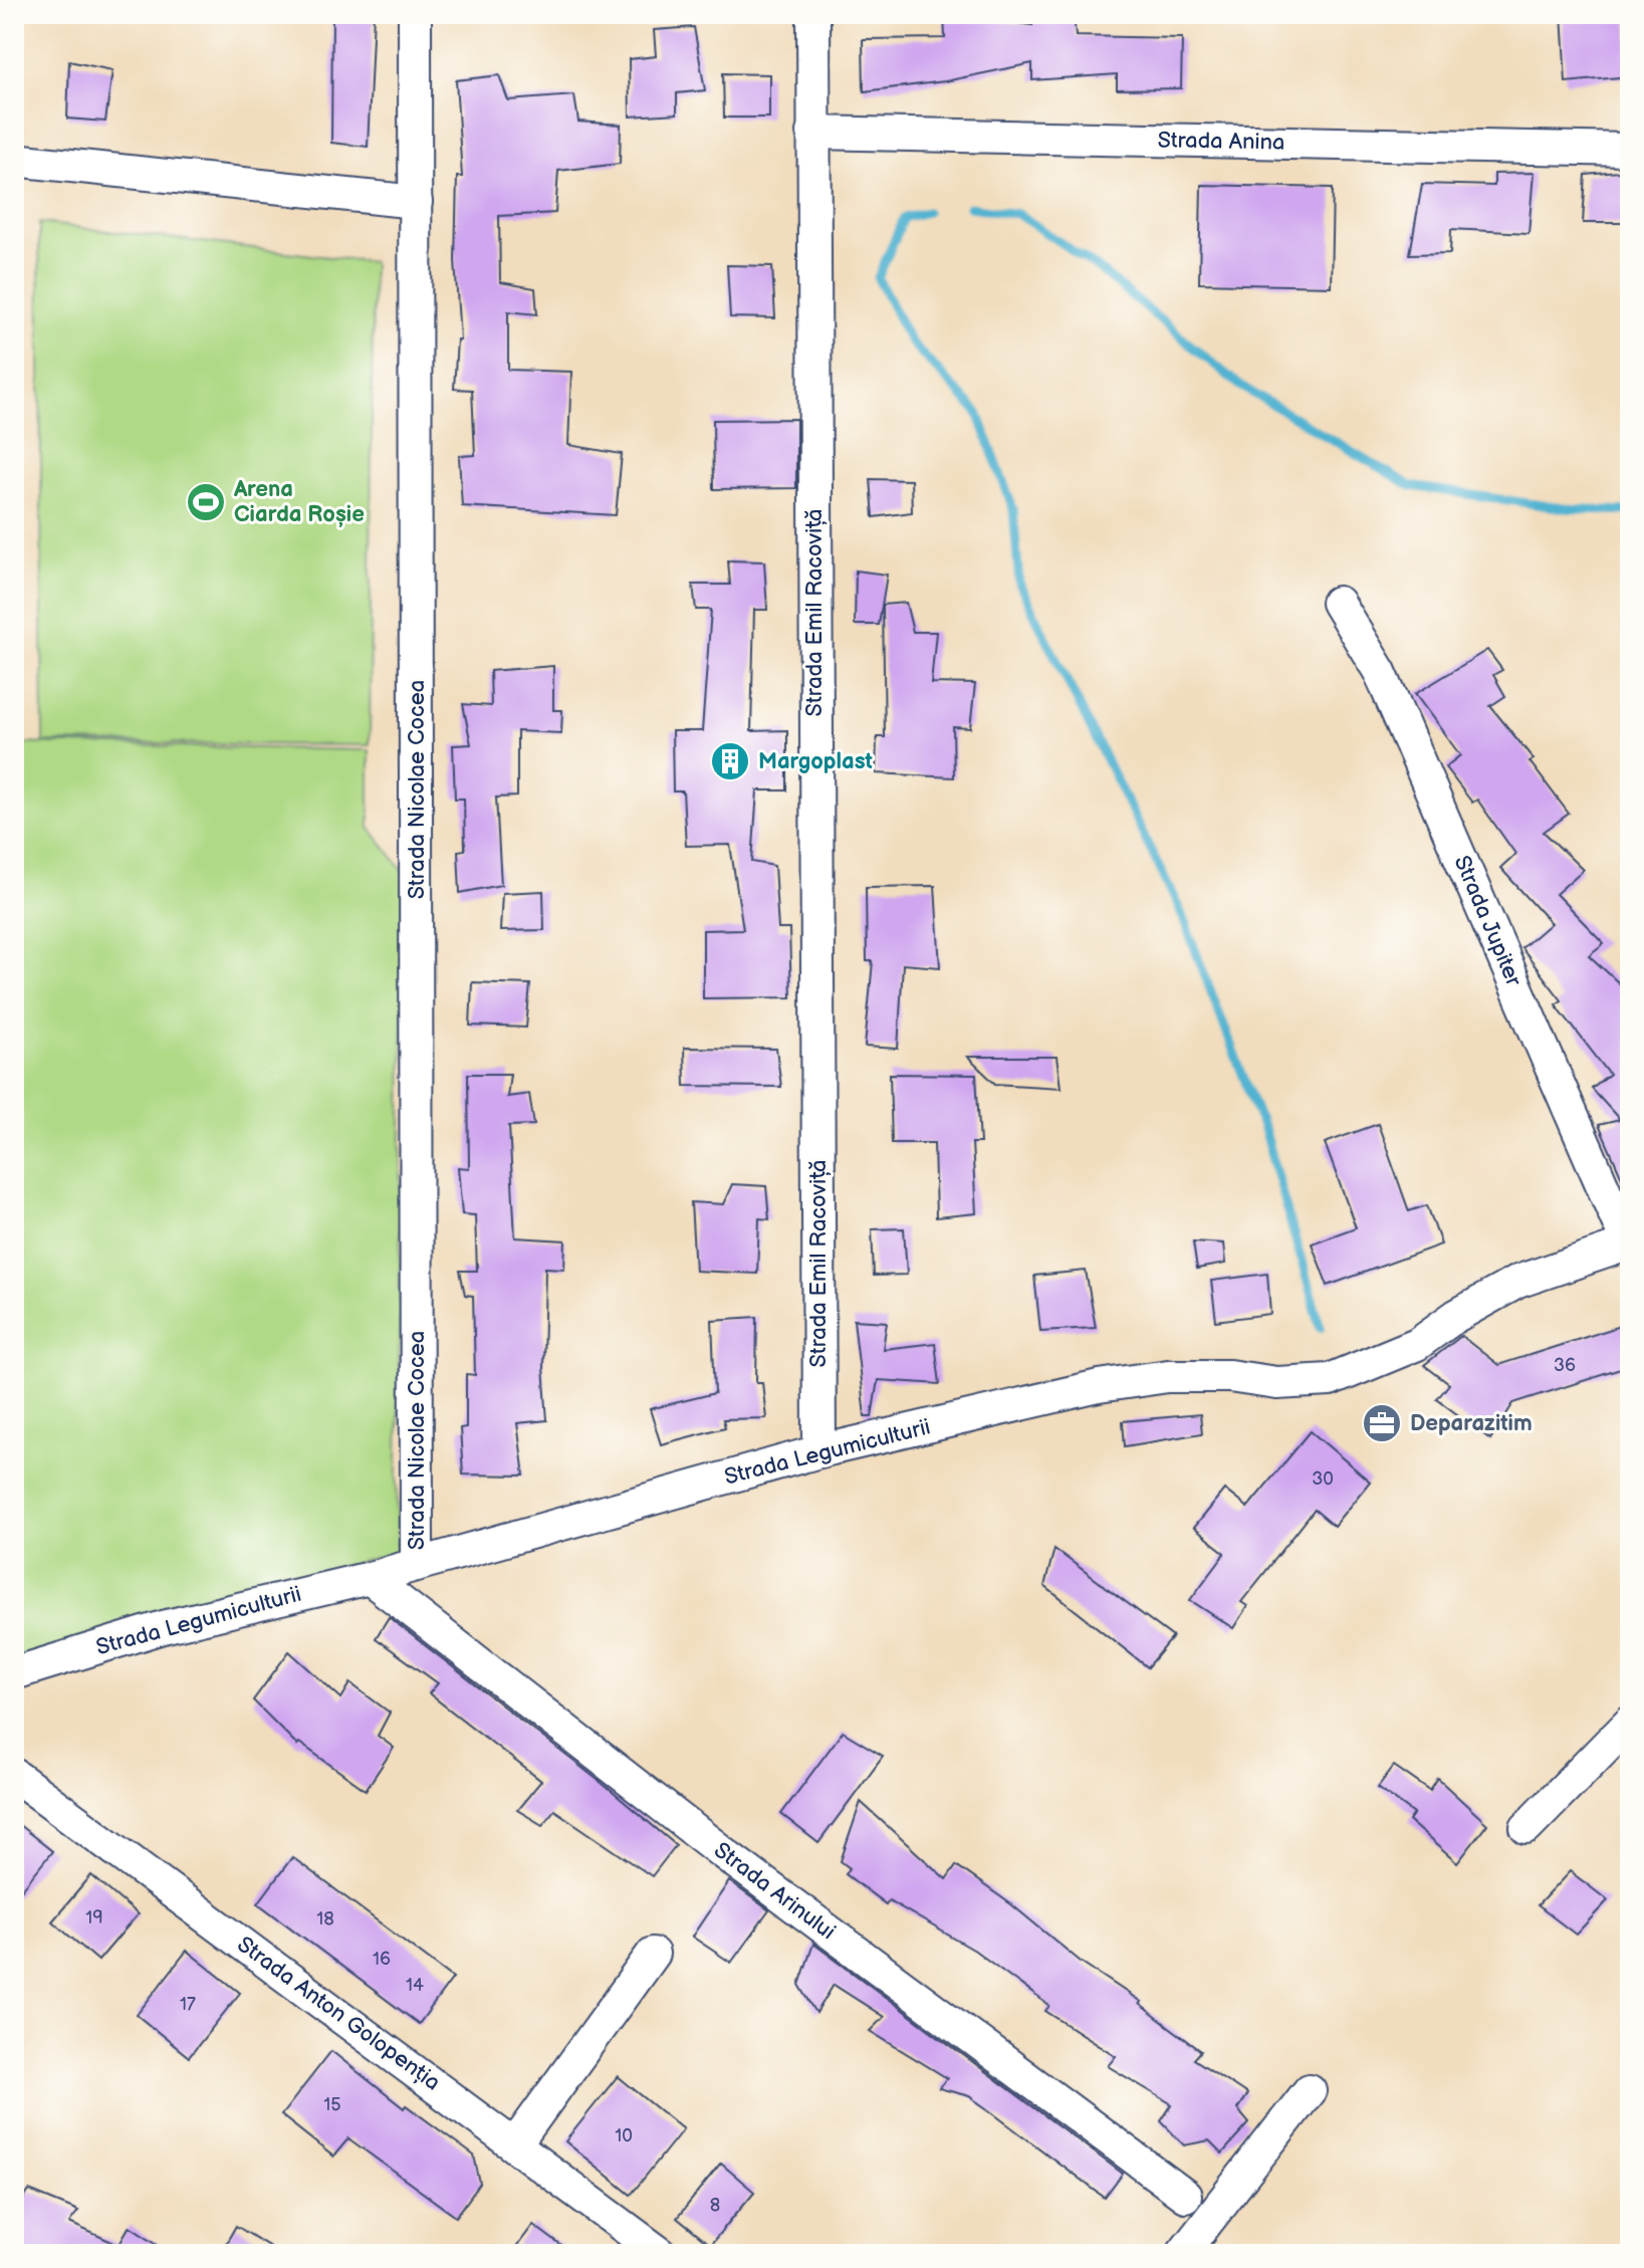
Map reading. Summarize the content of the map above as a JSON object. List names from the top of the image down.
{
  "streets": {
    "street": [
      "Strada Anina",
      "Strada Emil Racoviță",
      "Strada Nicolae Cocea",
      "Strada Jupiter",
      "Strada Legumiculturii",
      "Strada Arinului",
      "Strada Anton Golopenția"
    ]
  },
  "crossings": [
    ["Strada Anina", "Strada Emil Racoviță"],
    ["Strada Emil Racoviță", "Strada Legumiculturii"],
    ["Strada Nicolae Cocea", "Strada Legumiculturii"],
    ["Strada Jupiter", "Strada Legumiculturii"],
    ["Strada Legumiculturii", "Strada Arinului"]
  ],
  "places": {
    "sports": ["Arena Ciarda Roșie"],
    "building": ["Margoplast"],
    "office": ["Deparazitim"]
  },
  "house_numbers": [
    "36",
    "30",
    "19",
    "18",
    "16",
    "14",
    "17",
    "15",
    "10",
    "8"
  ]
}
